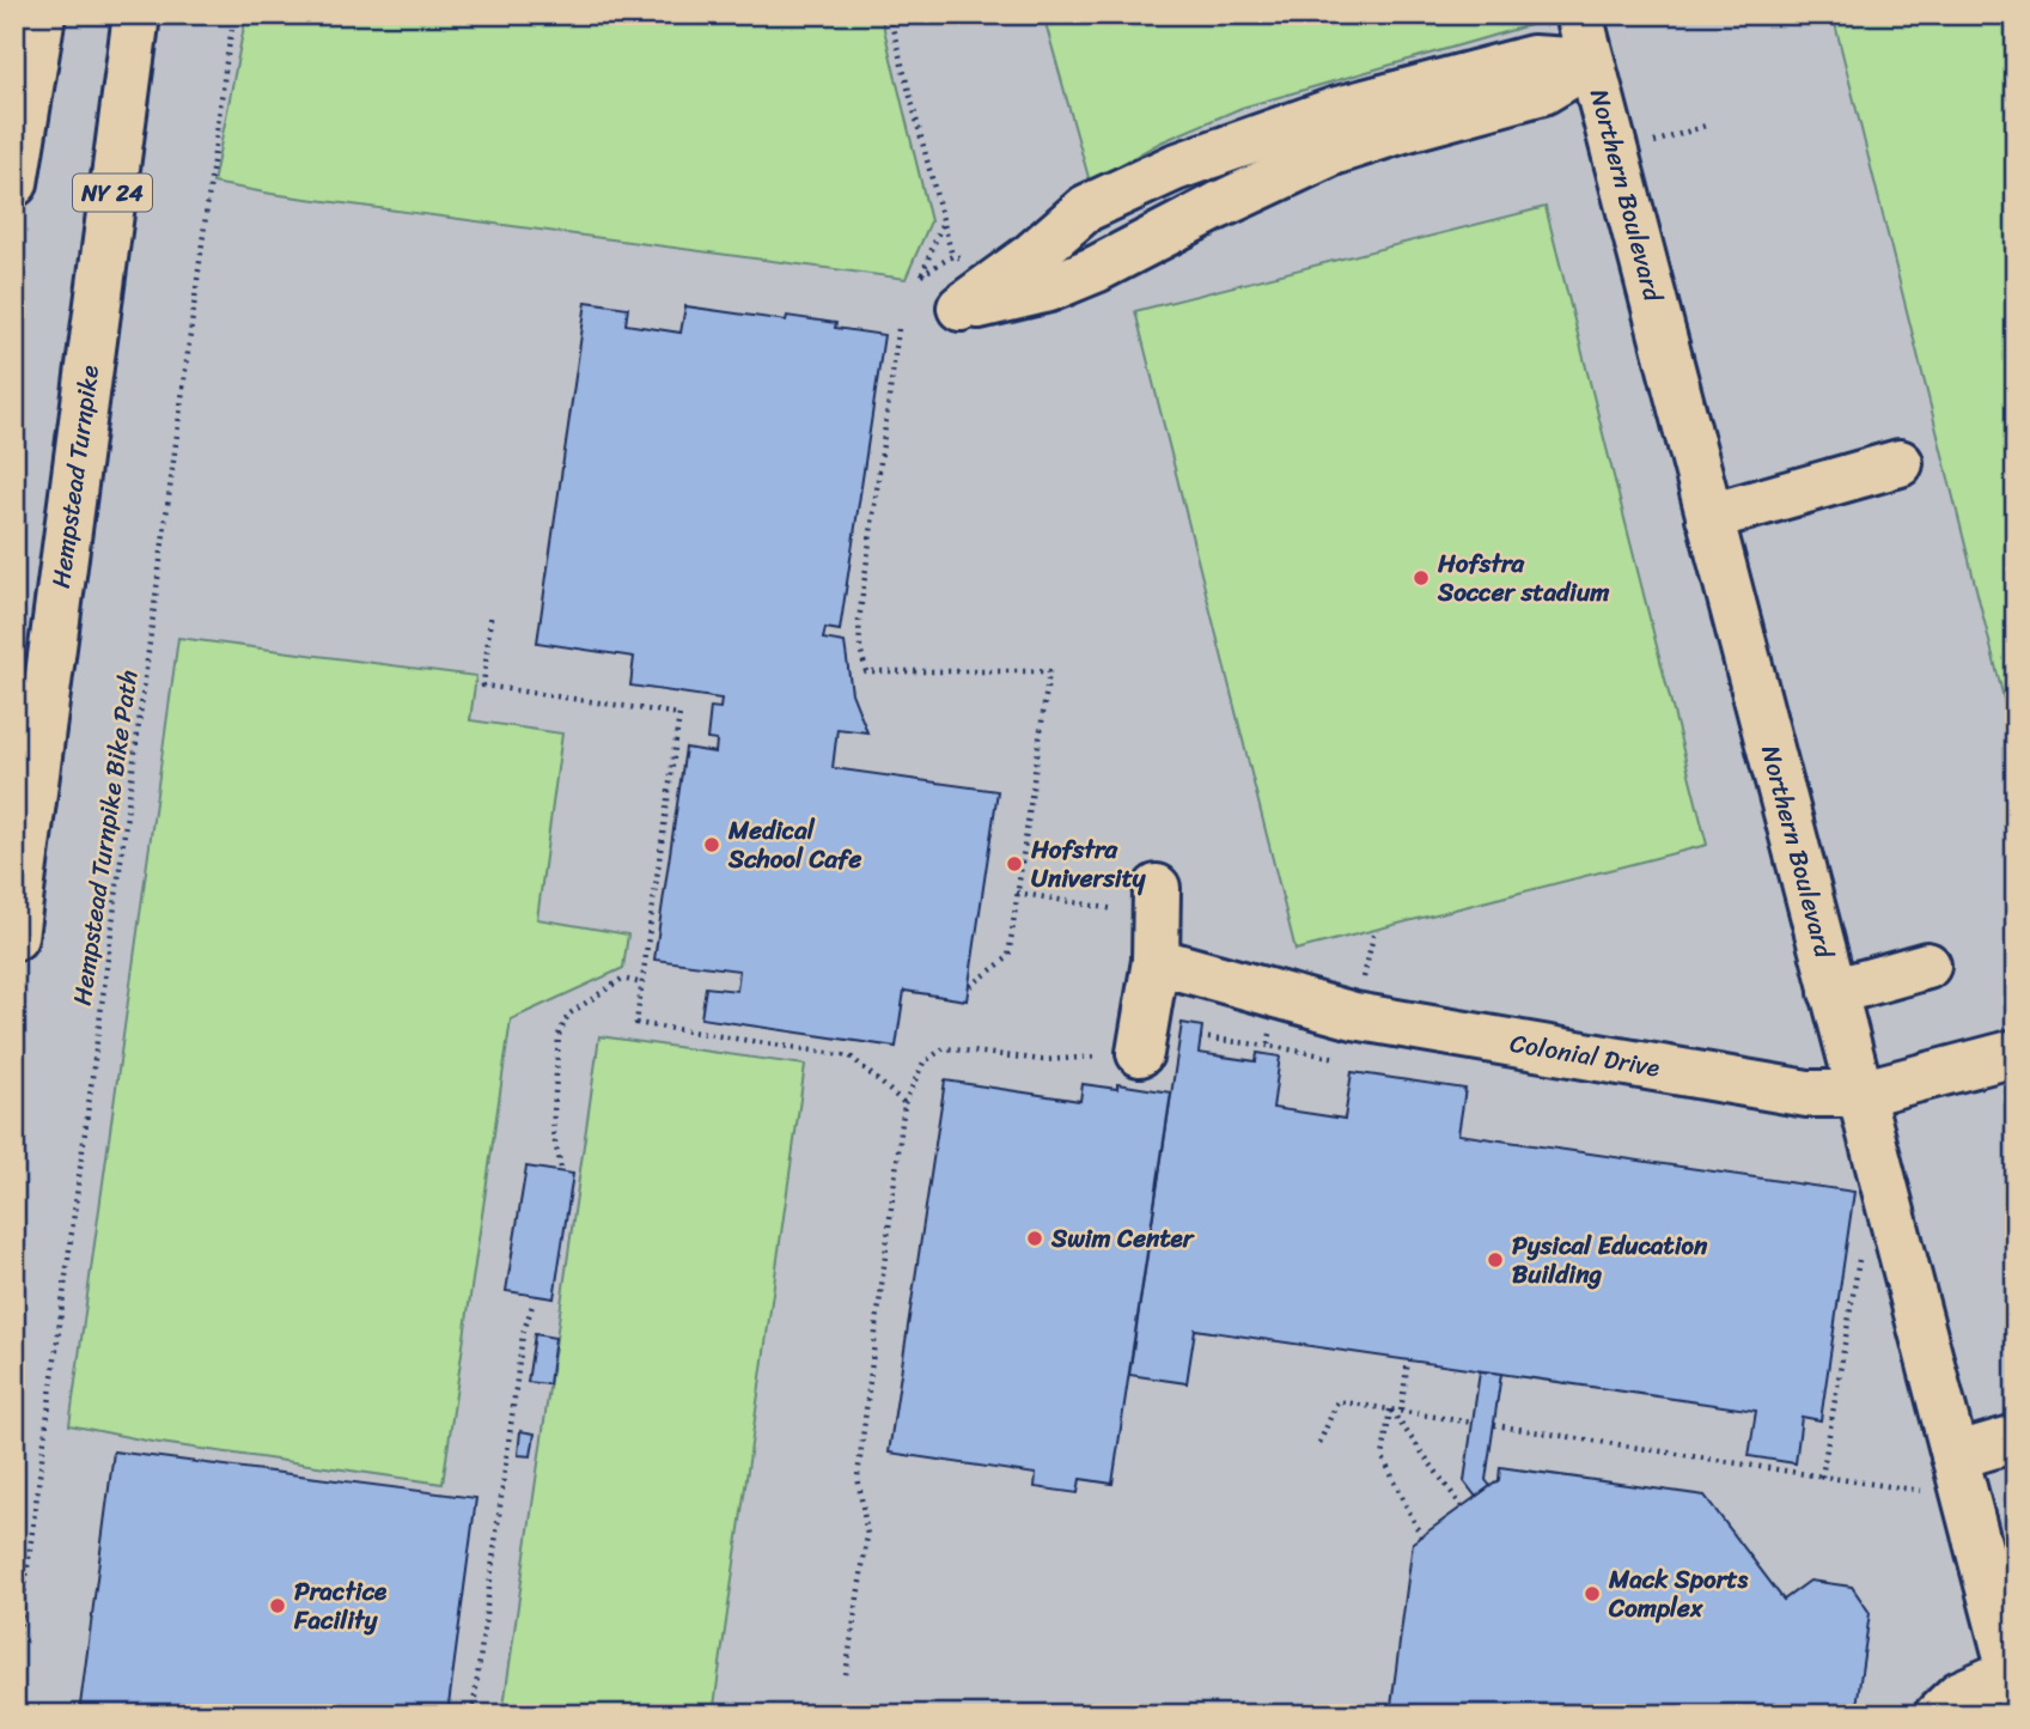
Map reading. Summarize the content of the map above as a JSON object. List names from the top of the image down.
{
  "streets": {
    "street": [
      "NY 24",
      "Northern Boulevard",
      "Hempstead Turnpike",
      "Colonial Drive"
    ],
    "path": ["Hempstead Turnpike Bike Path"]
  },
  "crossings": [
    ["Northern Boulevard", "Colonial Drive"]
  ],
  "places": [
    "Hofstra Soccer stadium",
    "Medical School Cafe",
    "Hofstra University",
    "Swim Center",
    "Pysical Education Building",
    "Mack Sports Complex",
    "Practice Facility"
  ]
}
